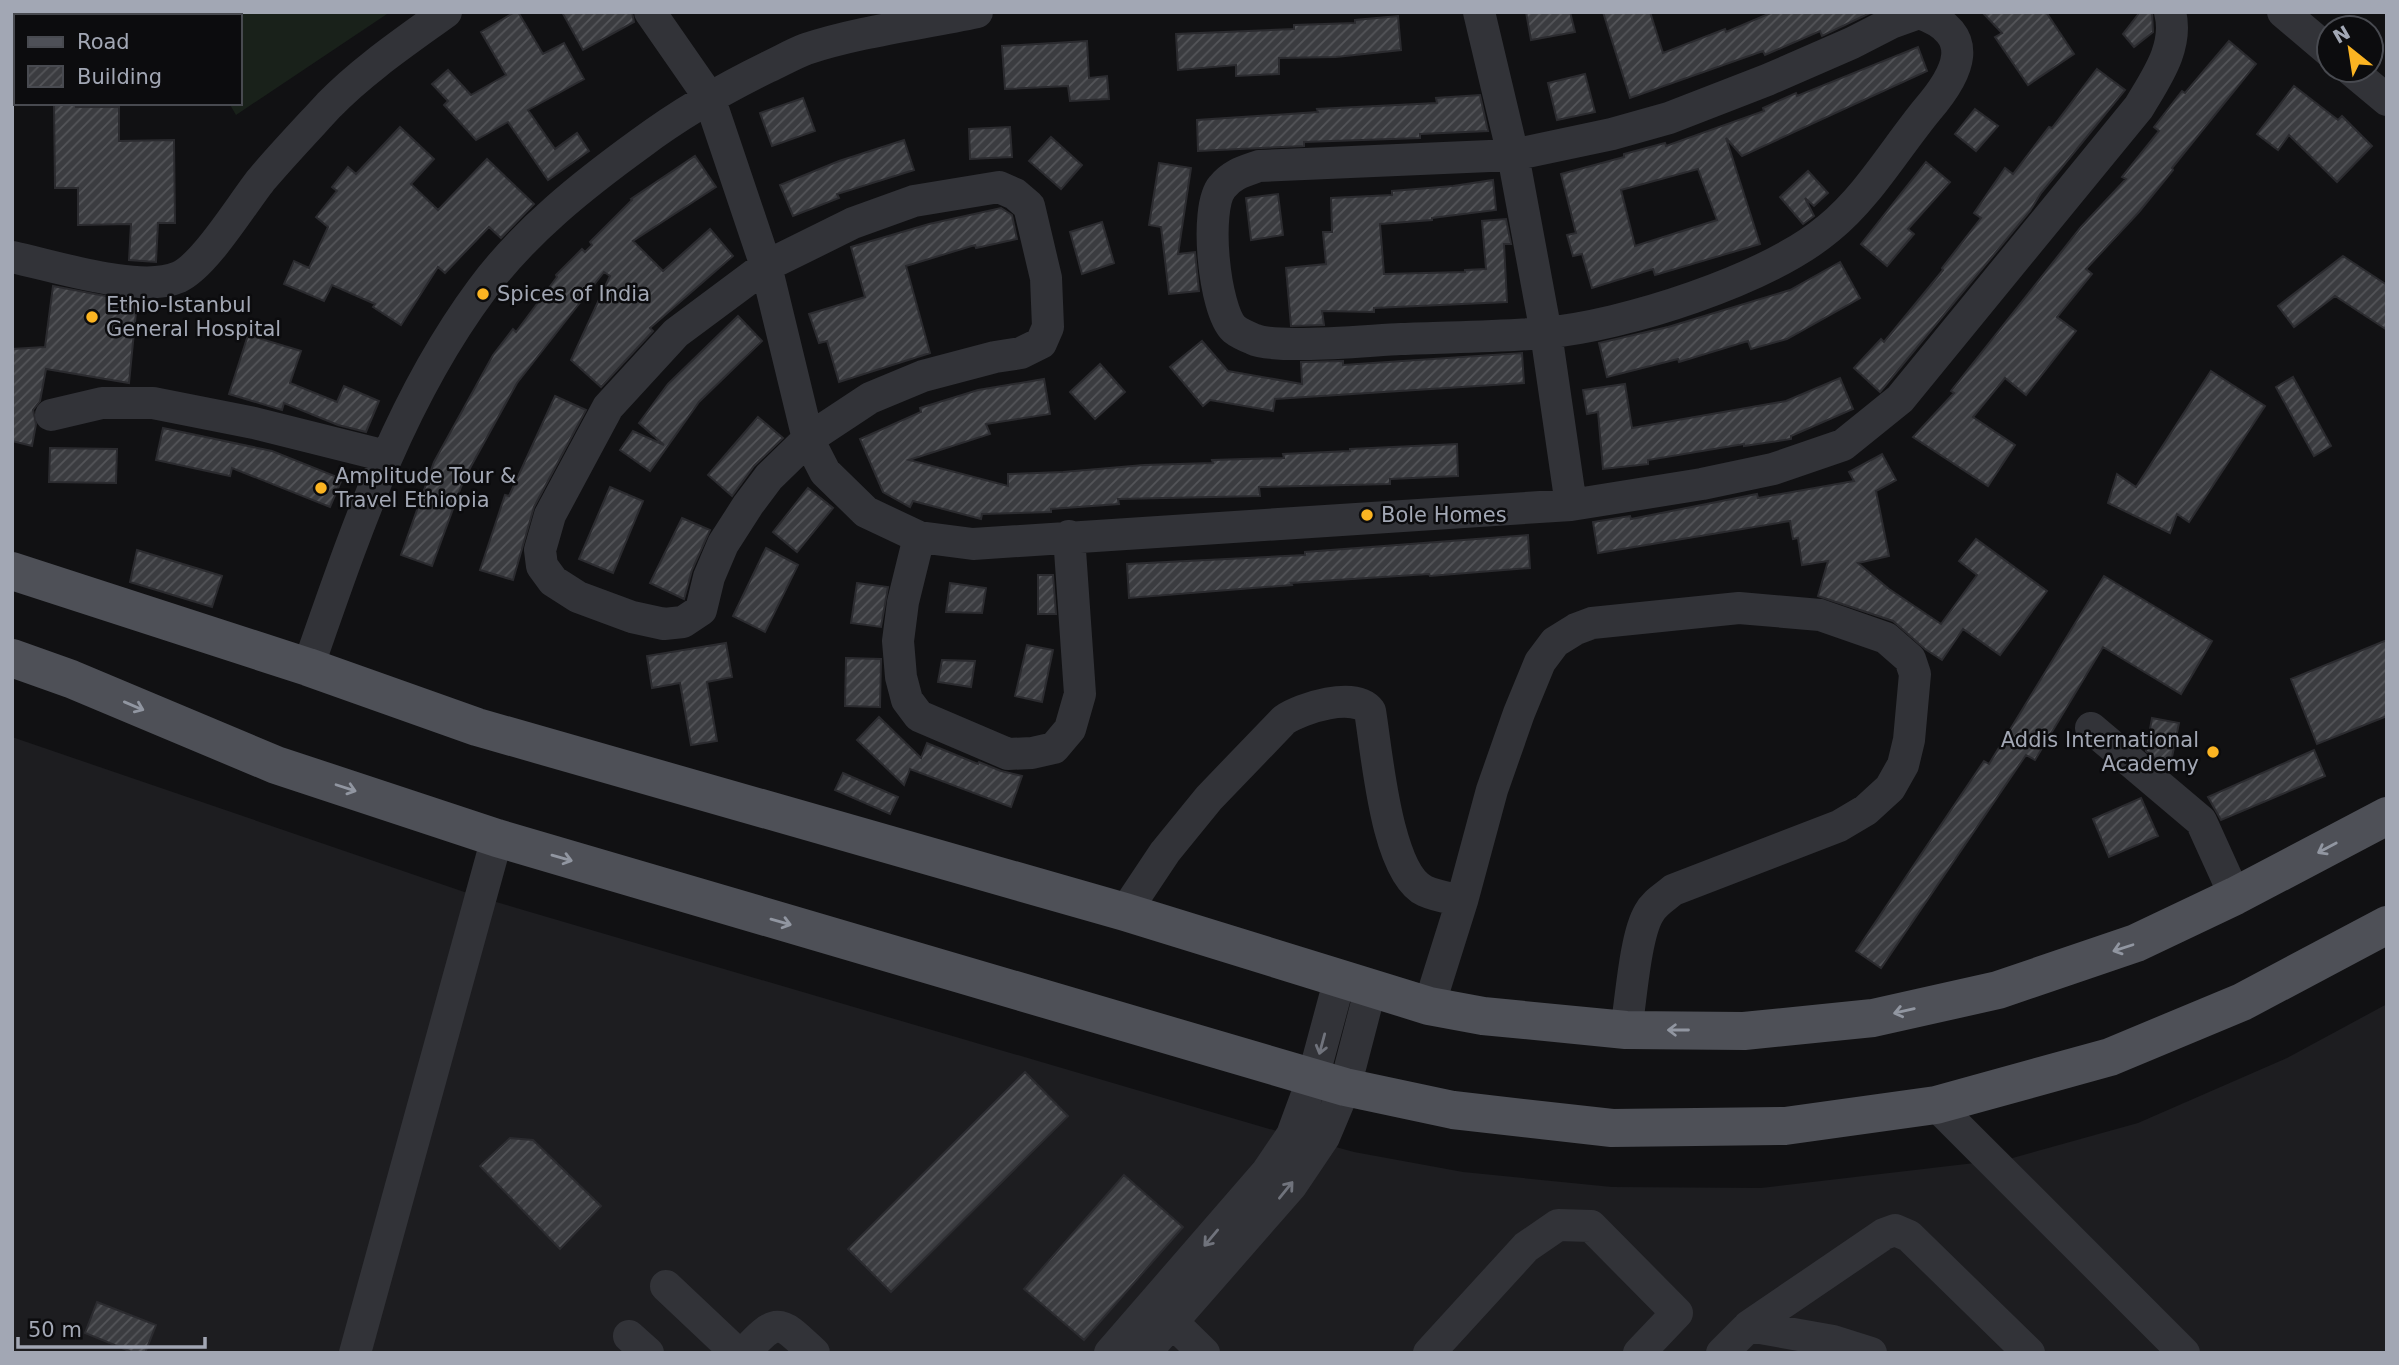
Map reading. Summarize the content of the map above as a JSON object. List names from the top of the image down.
{
  "places": [
    "Spices of India",
    "Ethio-Istanbul General Hospital",
    "Amplitude Tour & Travel Ethiopia",
    "Bole Homes",
    "Addis International Academy"
  ],
  "legend": ["Road", "Building"],
  "scale_bar": "50 m",
  "north": "top left"
}
